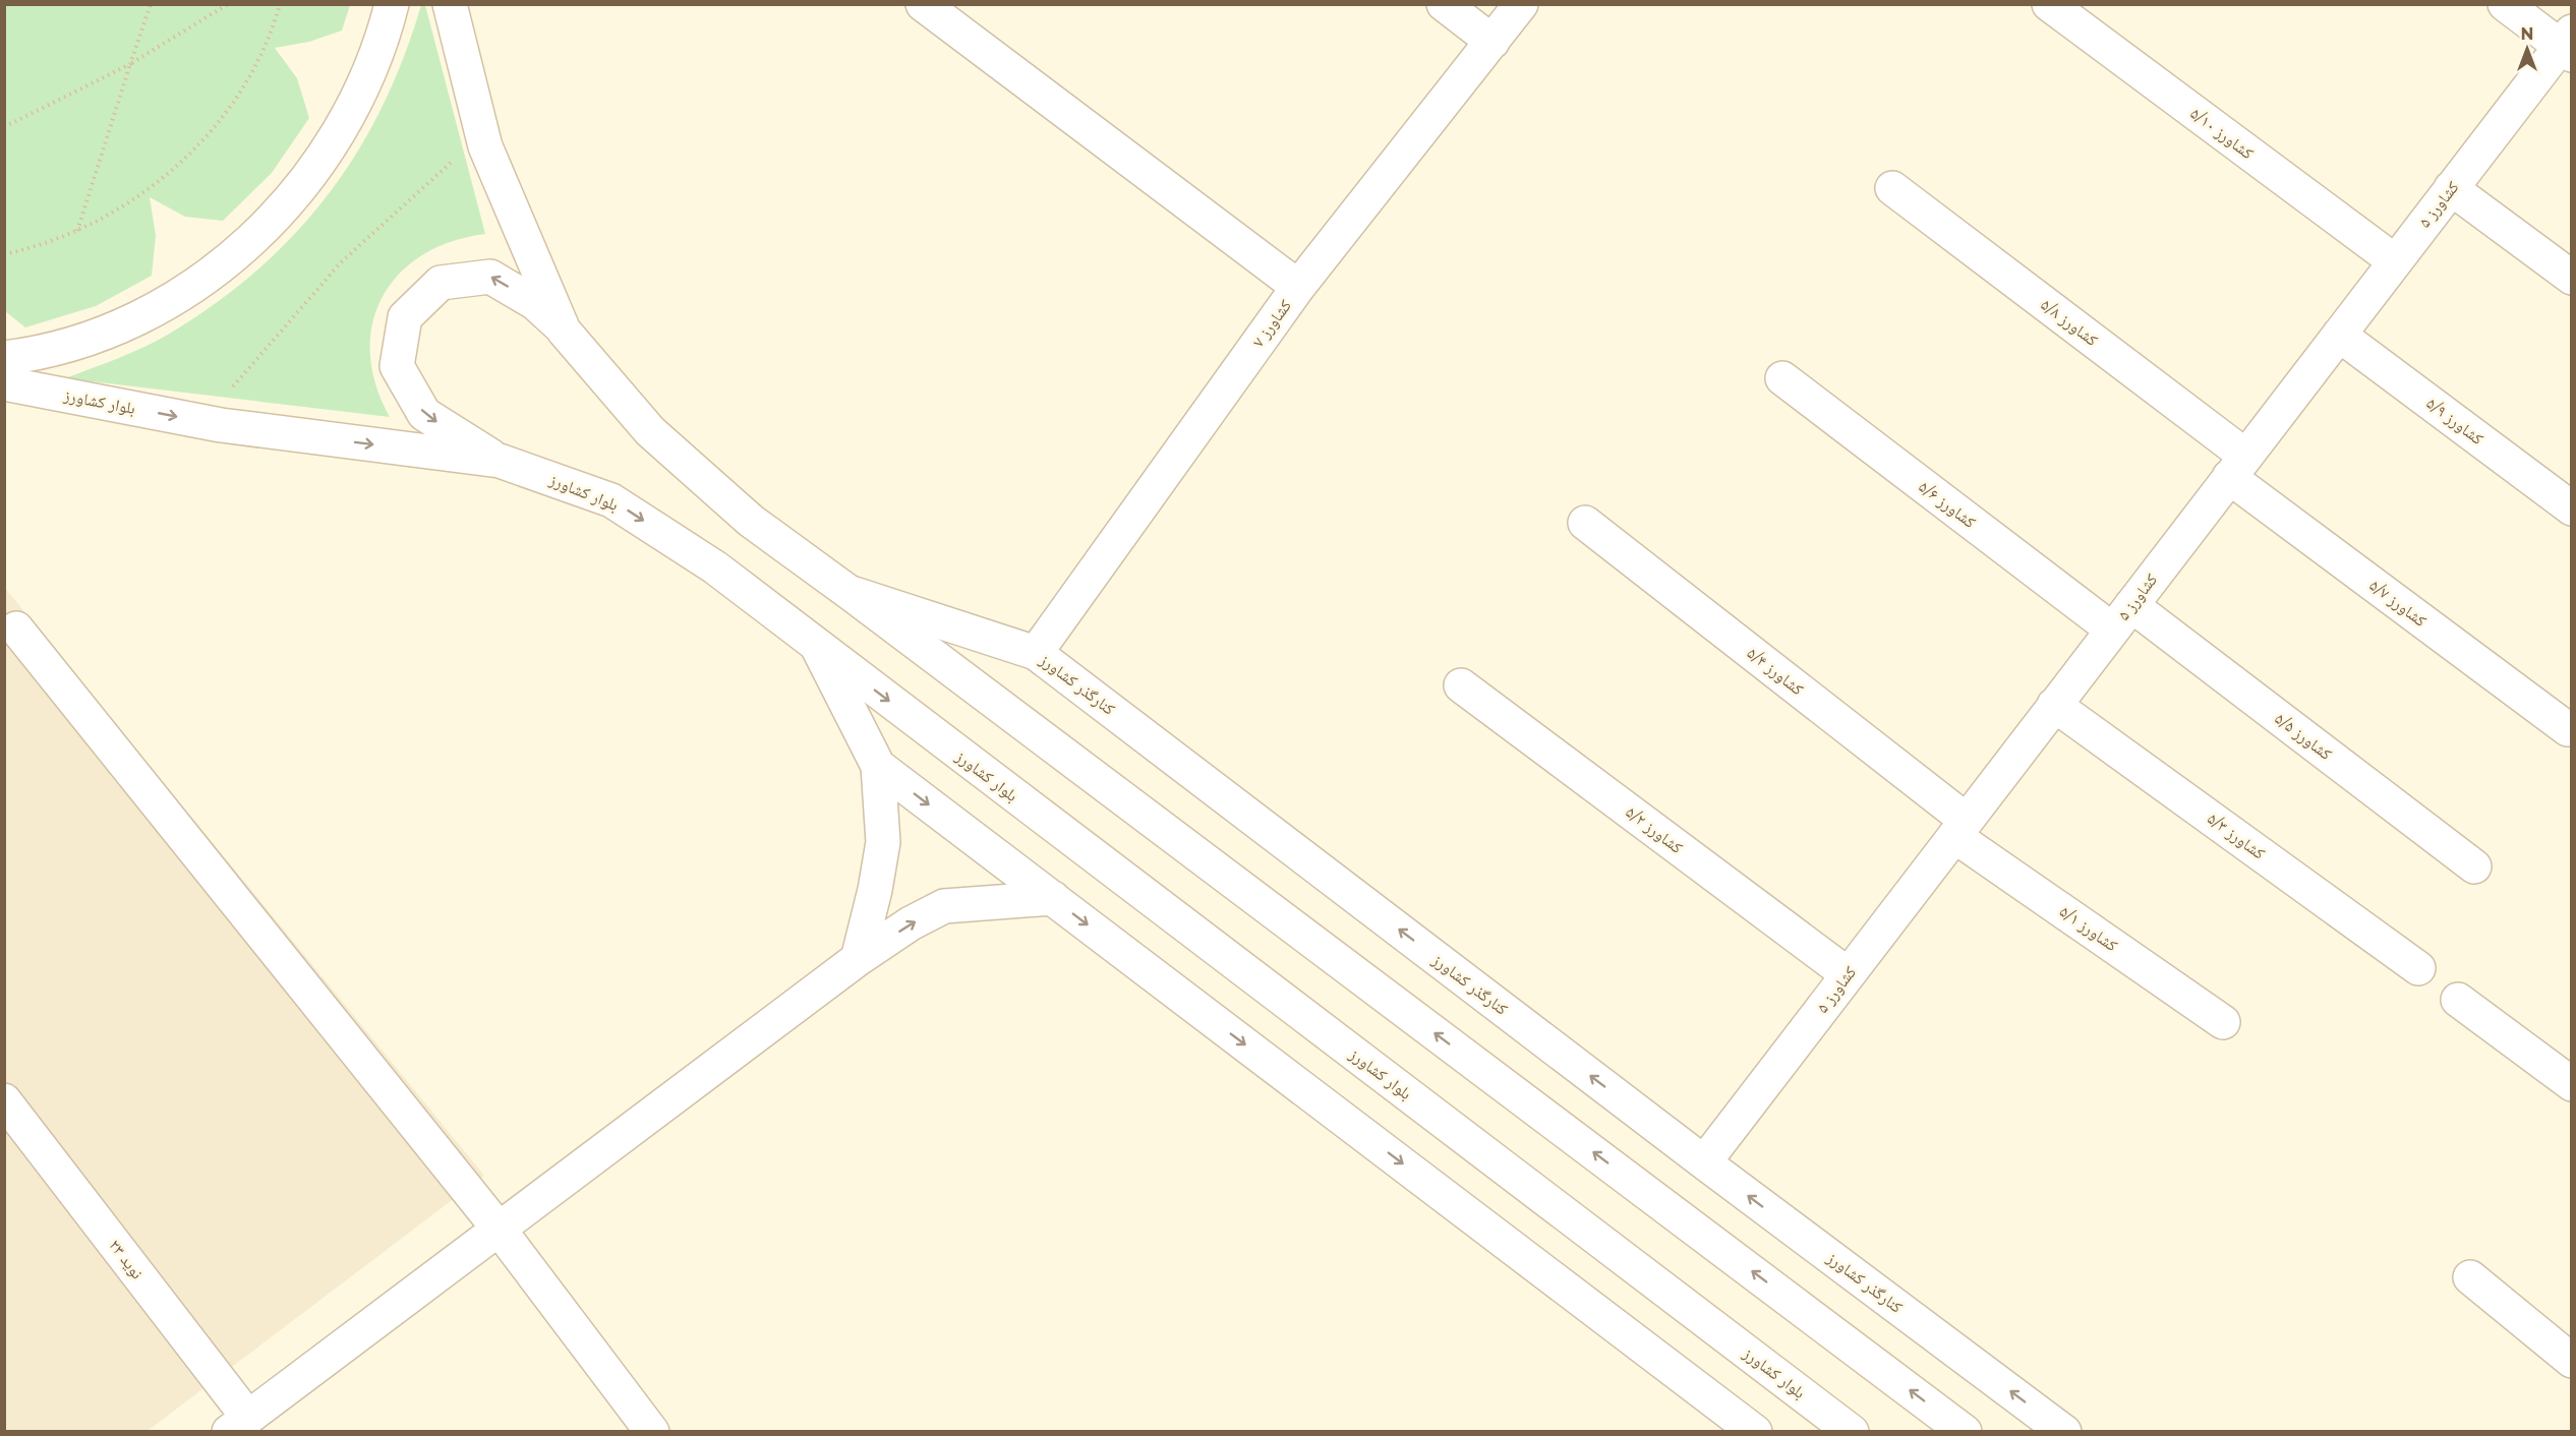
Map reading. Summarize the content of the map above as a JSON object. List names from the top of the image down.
{
  "streets": {
    "street": [
      "کشاورز ۵/۱۰",
      "کشاورز ۵",
      "کشاورز ۵/۸",
      "کشاورز ۷",
      "بلوار کشاورز",
      "کشاورز ۵/۹",
      "کشاورز ۵/۶",
      "کشاورز ۵/۷",
      "کشاورز ۵/۴",
      "کنارگذر کشاورز",
      "کشاورز ۵/۵",
      "کشاورز ۵/۲",
      "کشاورز ۵/۳",
      "کشاورز ۵/۱",
      "نوید ۲۳"
    ]
  },
  "crossings": [
    ["کشاورز ۵/۱۰", "کشاورز ۵"],
    ["کشاورز ۵", "کشاورز ۵/۸"],
    ["کشاورز ۵", "کشاورز ۵/۹"],
    ["کشاورز ۵", "کشاورز ۵/۶"],
    ["کشاورز ۵", "کشاورز ۵/۷"],
    ["کشاورز ۵", "کشاورز ۵/۴"],
    ["کشاورز ۵", "کنارگذر کشاورز"],
    ["کشاورز ۵", "کشاورز ۵/۵"],
    ["کشاورز ۵", "کشاورز ۵/۲"],
    ["کشاورز ۵", "کشاورز ۵/۳"],
    ["کشاورز ۵", "کشاورز ۵/۱"],
    ["کشاورز ۵/۸", "کشاورز ۵/۷"],
    ["کشاورز ۷", "کنارگذر کشاورز"],
    ["کشاورز ۵/۶", "کشاورز ۵/۵"],
    ["کشاورز ۵/۴", "کشاورز ۵/۱"]
  ],
  "north": "top"
}
